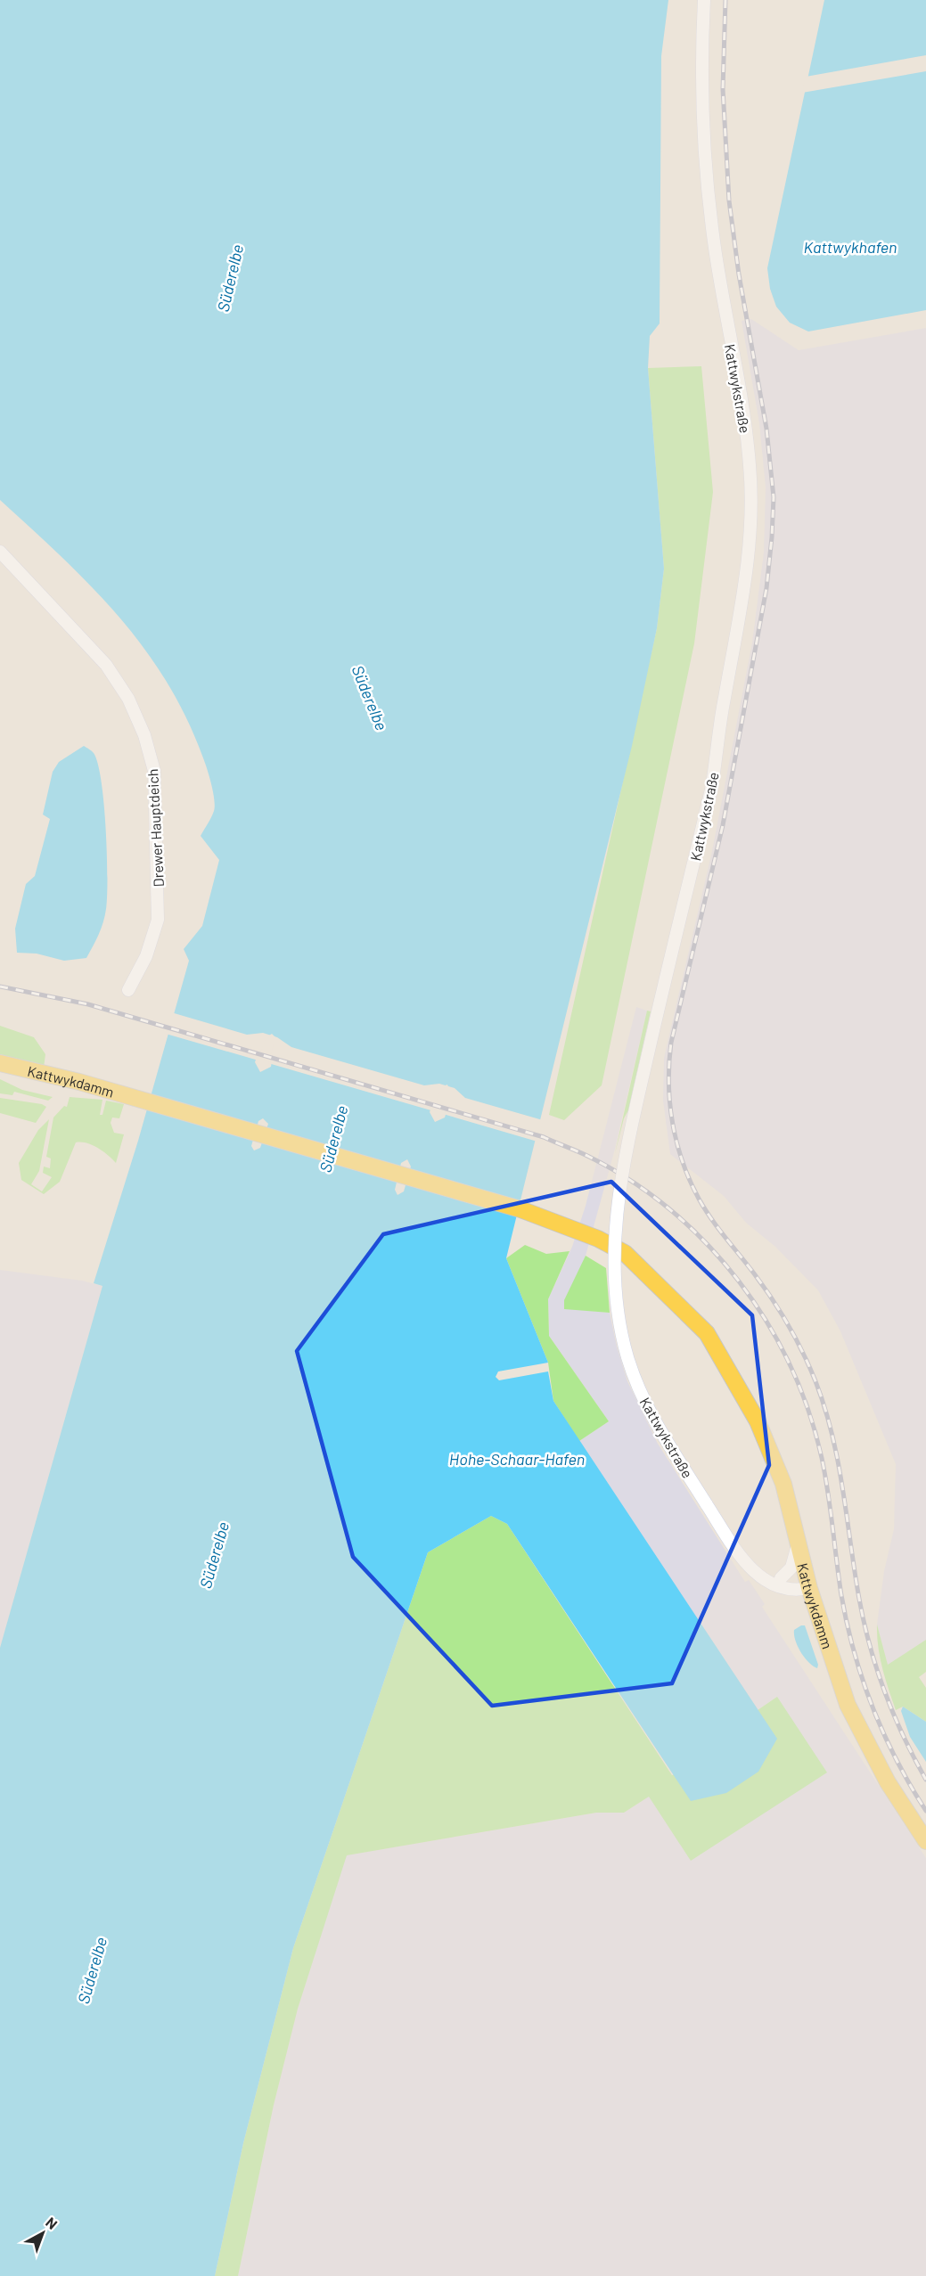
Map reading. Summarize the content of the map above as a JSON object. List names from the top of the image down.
{
  "streets": {
    "main road": ["Kattwykdamm"],
    "street": ["Kattwykstraße", "Drewer Hauptdeich"]
  },
  "crossings": [
    ["Kattwykstraße", "Kattwykdamm"]
  ],
  "water": ["Kattwykhafen", "Süderelbe", "Hohe-Schaar-Hafen"],
  "north": "top right"
}
